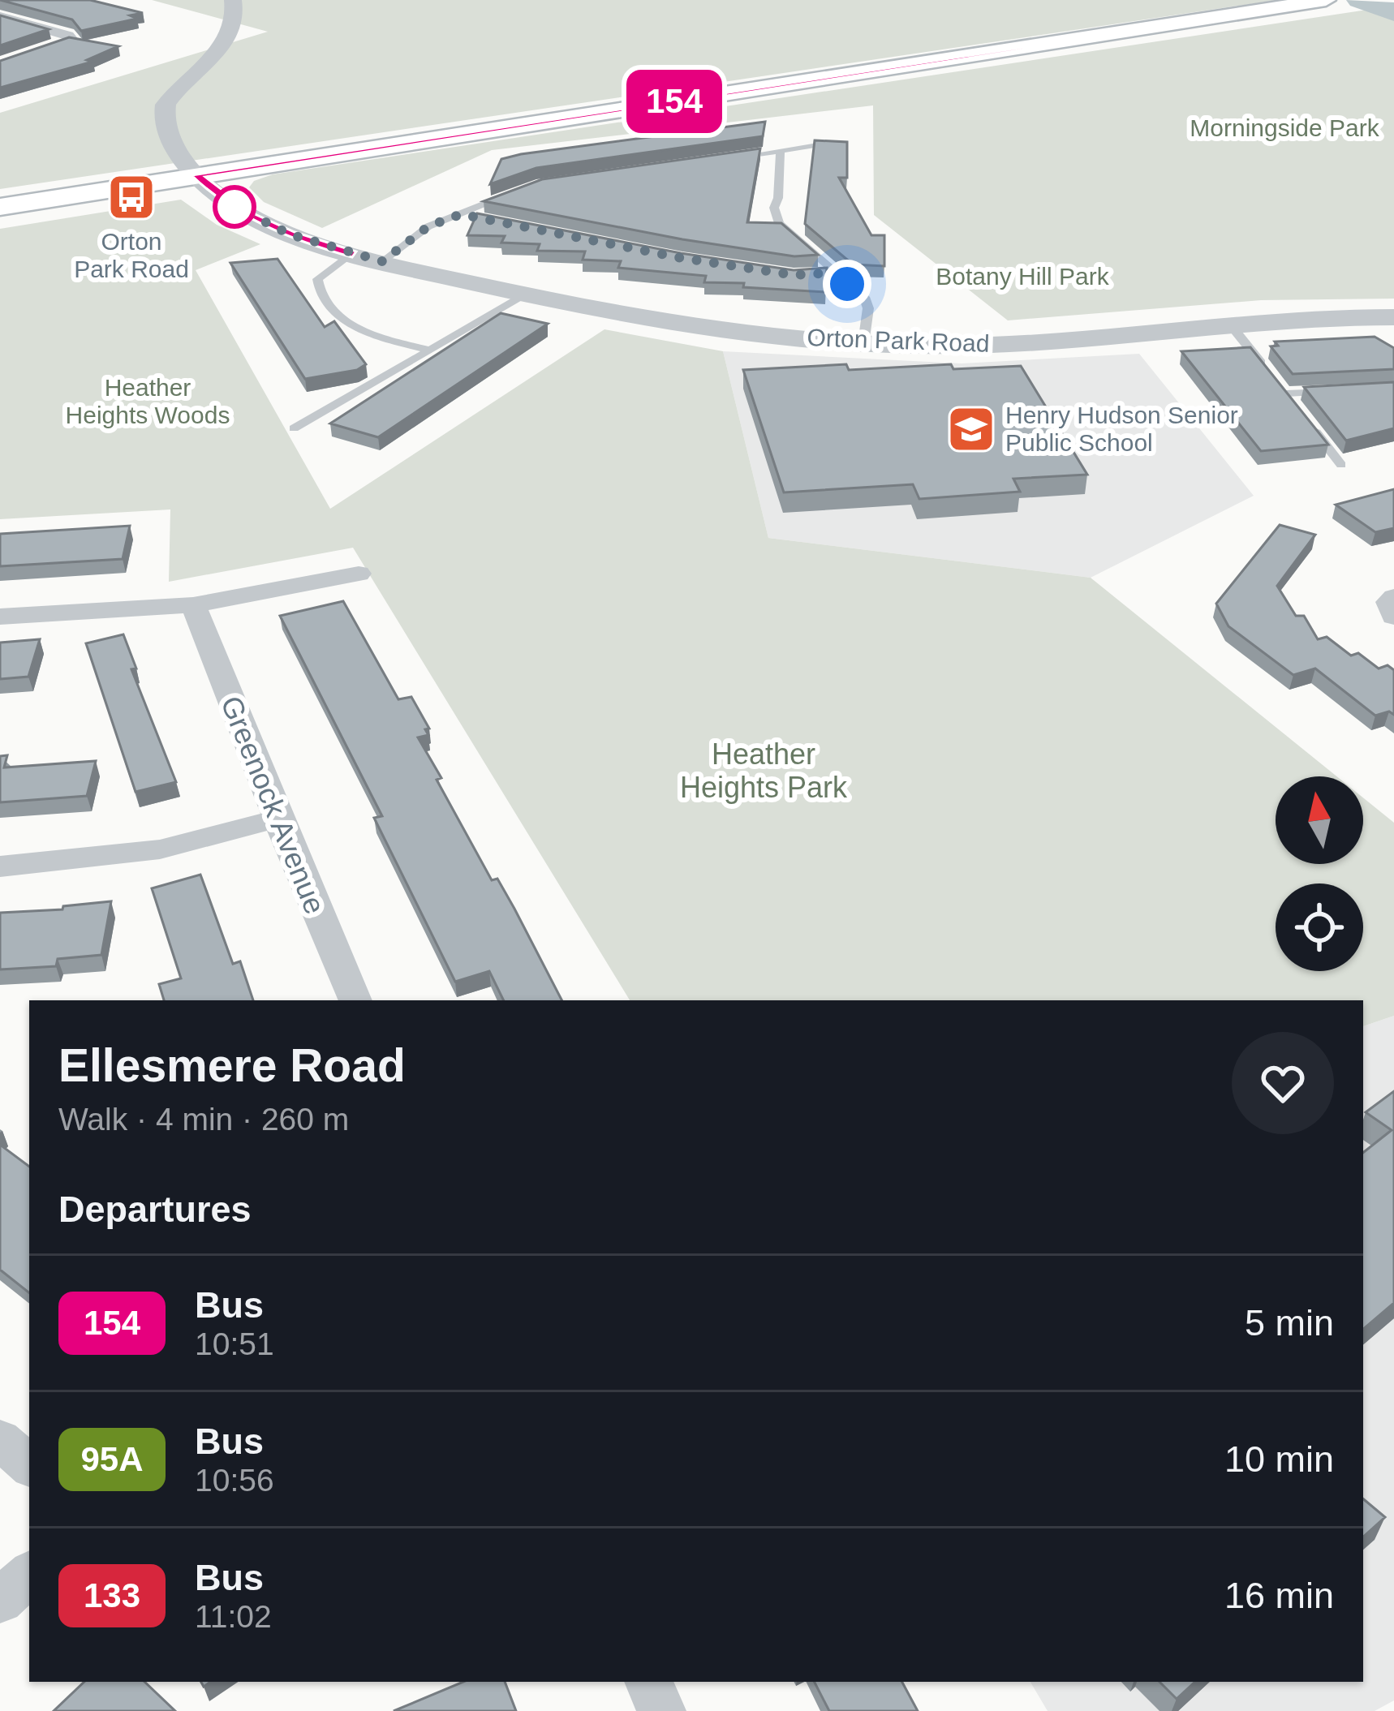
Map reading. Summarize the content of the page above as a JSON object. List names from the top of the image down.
{
  "streets": {
    "street": ["Orton Park Road", "Greenock Avenue"]
  },
  "parks": [
    "Morningside Park",
    "Botany Hill Park",
    "Heather Heights Woods",
    "Heather Heights Park"
  ],
  "places": {
    "bus stop": ["Orton Park Road"],
    "school or university": ["Henry Hudson Senior Public School"]
  },
  "lines": ["bus line 154"],
  "north": "top",
  "page": {
    "on_map": "154",
    "heading": [
      ["Ellesmere Road", "Walk · 4 min · 260 m"],
      "Departures"
    ],
    "list": [
      {
        "mark": "154",
        "name": "Bus",
        "note": "10:51",
        "value": "5 min"
      },
      {
        "mark": "95A",
        "name": "Bus",
        "note": "10:56",
        "value": "10 min"
      },
      {
        "mark": "133",
        "name": "Bus",
        "note": "11:02",
        "value": "16 min"
      }
    ]
  }
}
